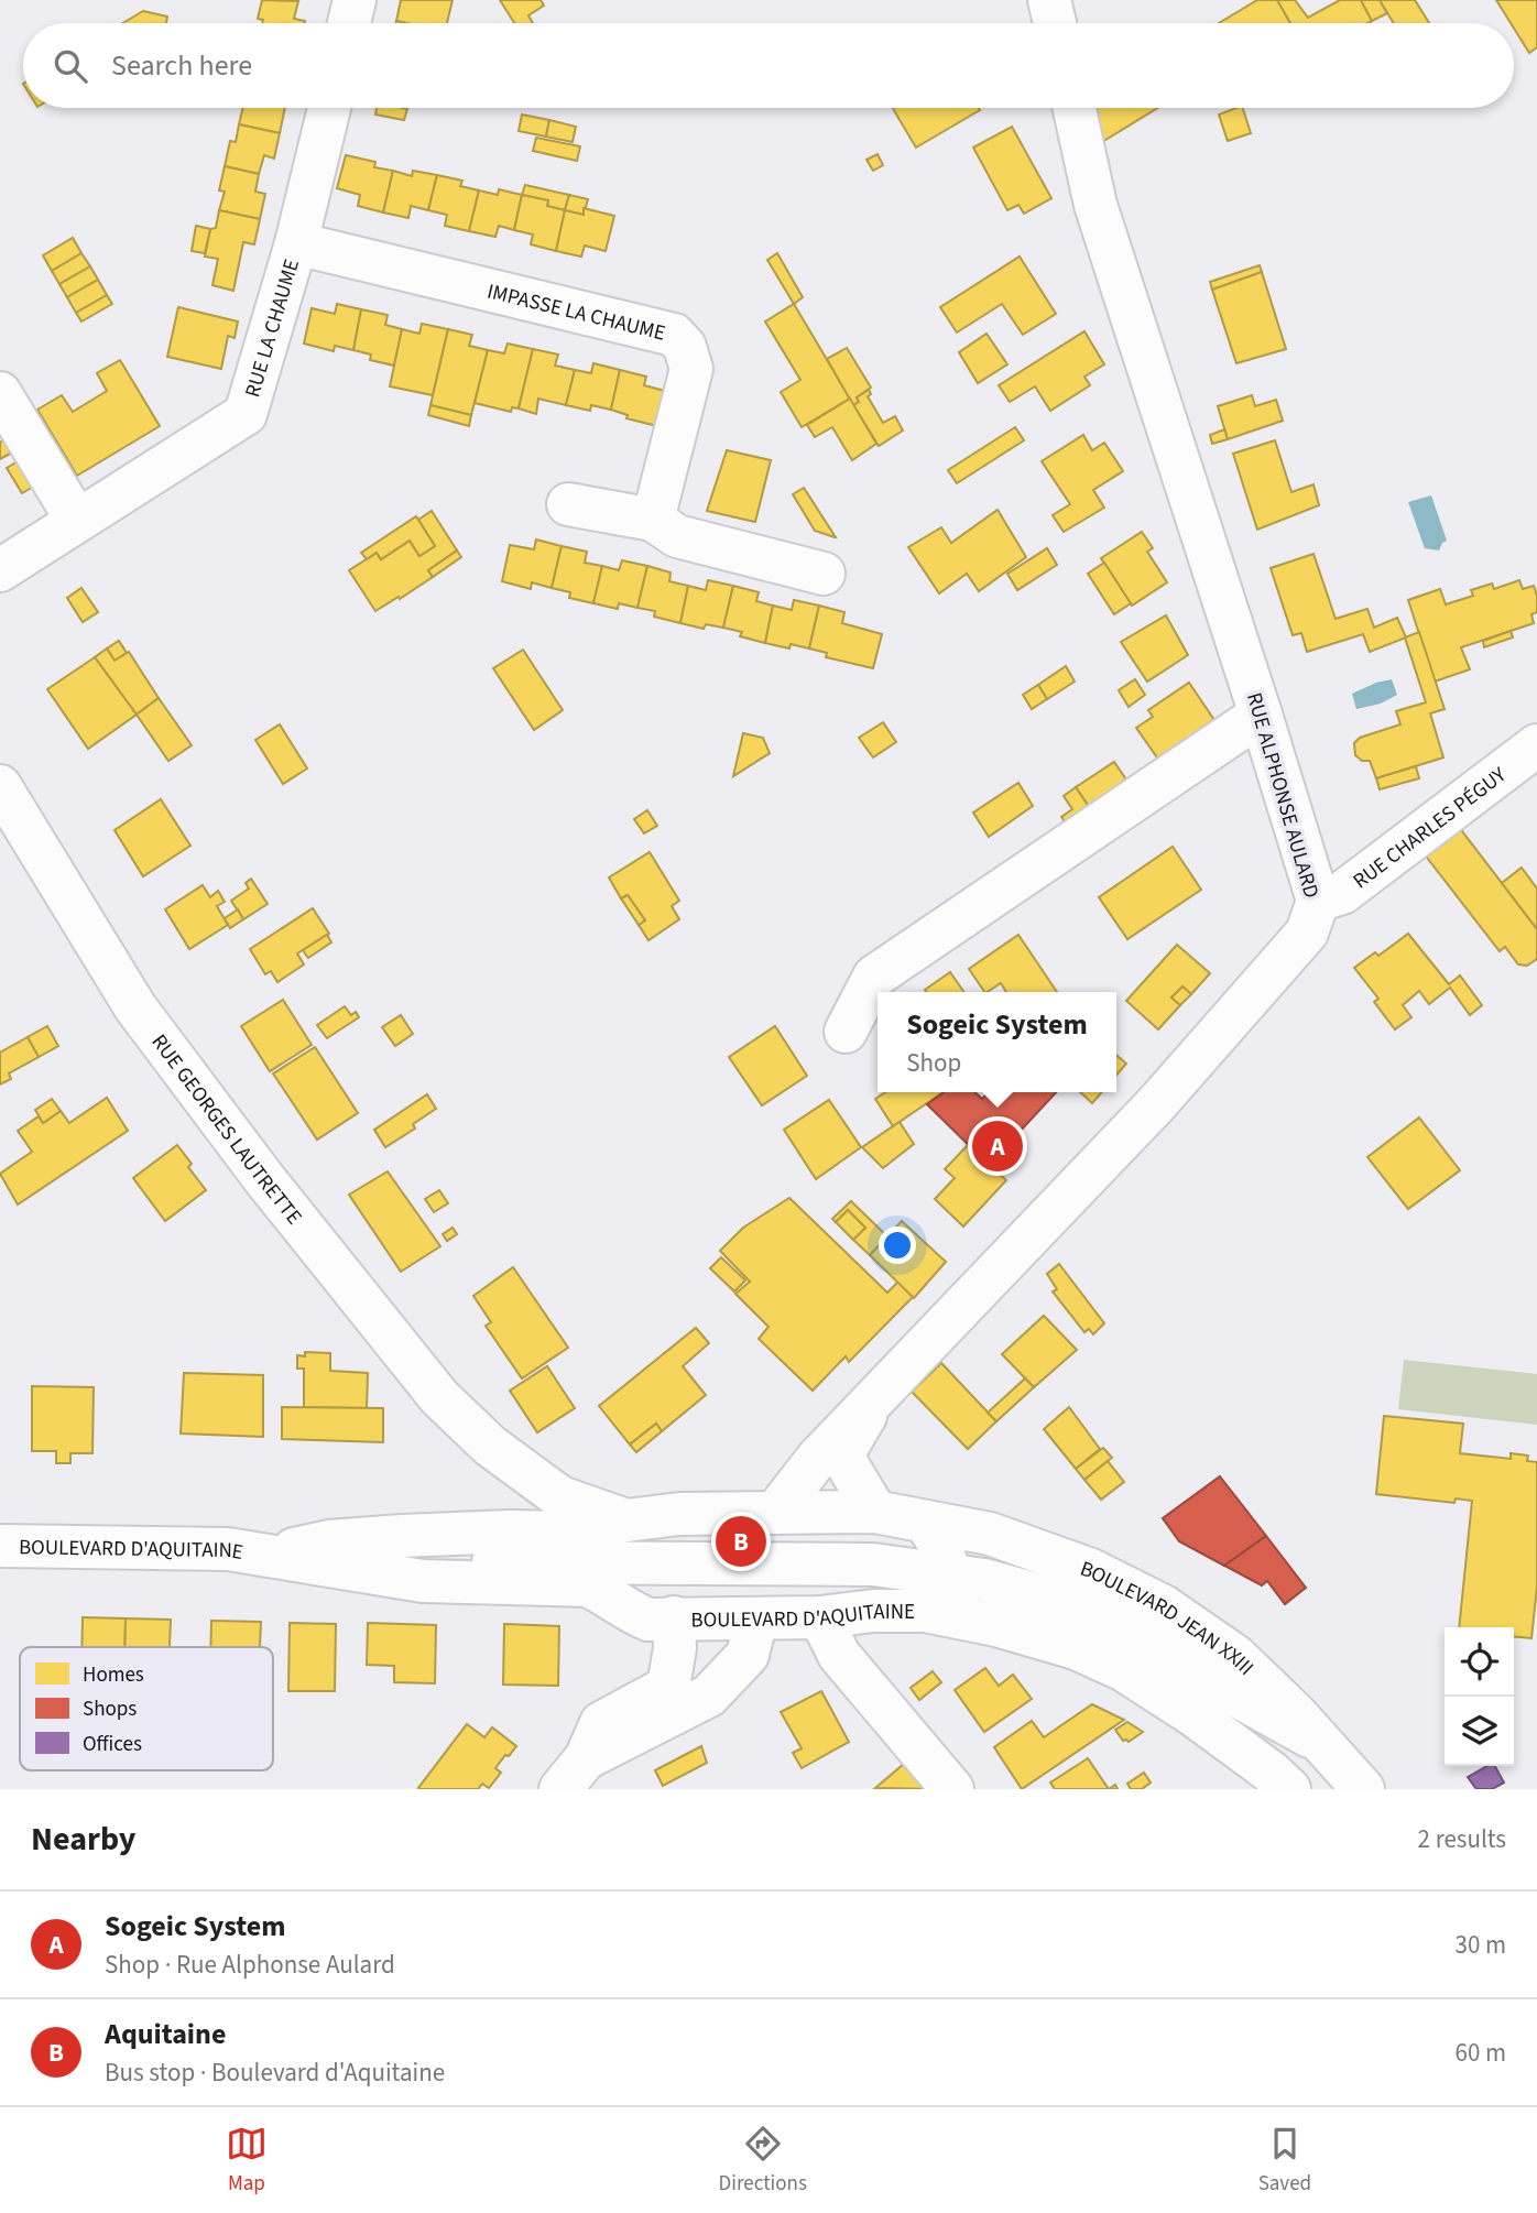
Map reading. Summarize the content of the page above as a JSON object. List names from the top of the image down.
{
  "streets": {
    "street": [
      "IMPASSE LA CHAUME",
      "RUE LA CHAUME",
      "RUE ALPHONSE AULARD",
      "RUE CHARLES PÉGUY",
      "RUE GEORGES LAUTRETTE",
      "BOULEVARD D'AQUITAINE",
      "BOULEVARD JEAN XXIII"
    ]
  },
  "crossings": [
    ["IMPASSE LA CHAUME", "RUE LA CHAUME"],
    ["RUE ALPHONSE AULARD", "RUE CHARLES PÉGUY"],
    ["RUE ALPHONSE AULARD", "BOULEVARD D'AQUITAINE"],
    ["RUE GEORGES LAUTRETTE", "BOULEVARD D'AQUITAINE"],
    ["BOULEVARD D'AQUITAINE", "BOULEVARD JEAN XXIII"]
  ],
  "legend": ["Homes", "Shops", "Offices"],
  "page": {
    "search": "Search here",
    "popup": ["Sogeic System", "Shop"],
    "pins": ["A", "B"],
    "heading": ["Nearby", "2 results"],
    "list": [
      {
        "mark": "A",
        "name": "Sogeic System",
        "note": "Shop · Rue Alphonse Aulard",
        "value": "30 m"
      },
      {
        "mark": "B",
        "name": "Aquitaine",
        "note": "Bus stop · Boulevard d'Aquitaine",
        "value": "60 m"
      }
    ],
    "nav": ["Map", "Directions", "Saved"]
  }
}
